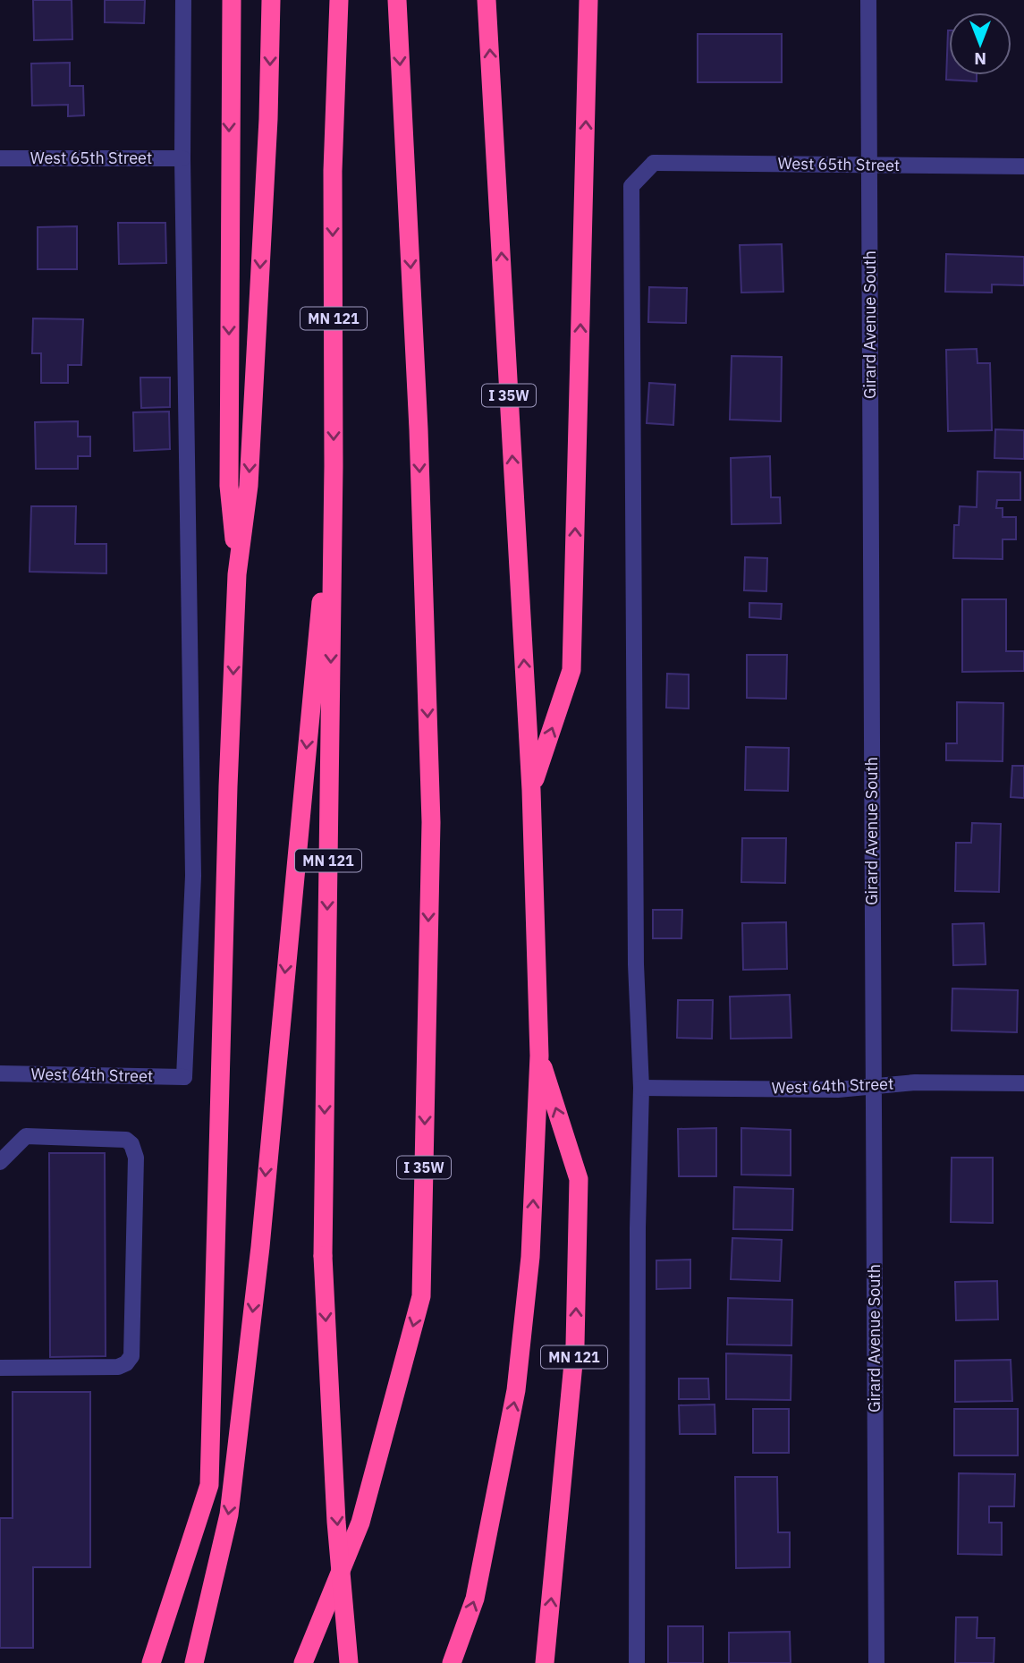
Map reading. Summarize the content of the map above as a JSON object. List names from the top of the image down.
{
  "streets": {
    "highway": ["MN 121", "I 35W"],
    "street": ["West 65th Street", "Girard Avenue South", "West 64th Street"]
  },
  "crossings": [
    ["West 65th Street", "Girard Avenue South"],
    ["West 65th Street", "West 64th Street"],
    ["MN 121", "I 35W"],
    ["Girard Avenue South", "West 64th Street"]
  ],
  "north": "bottom"
}
